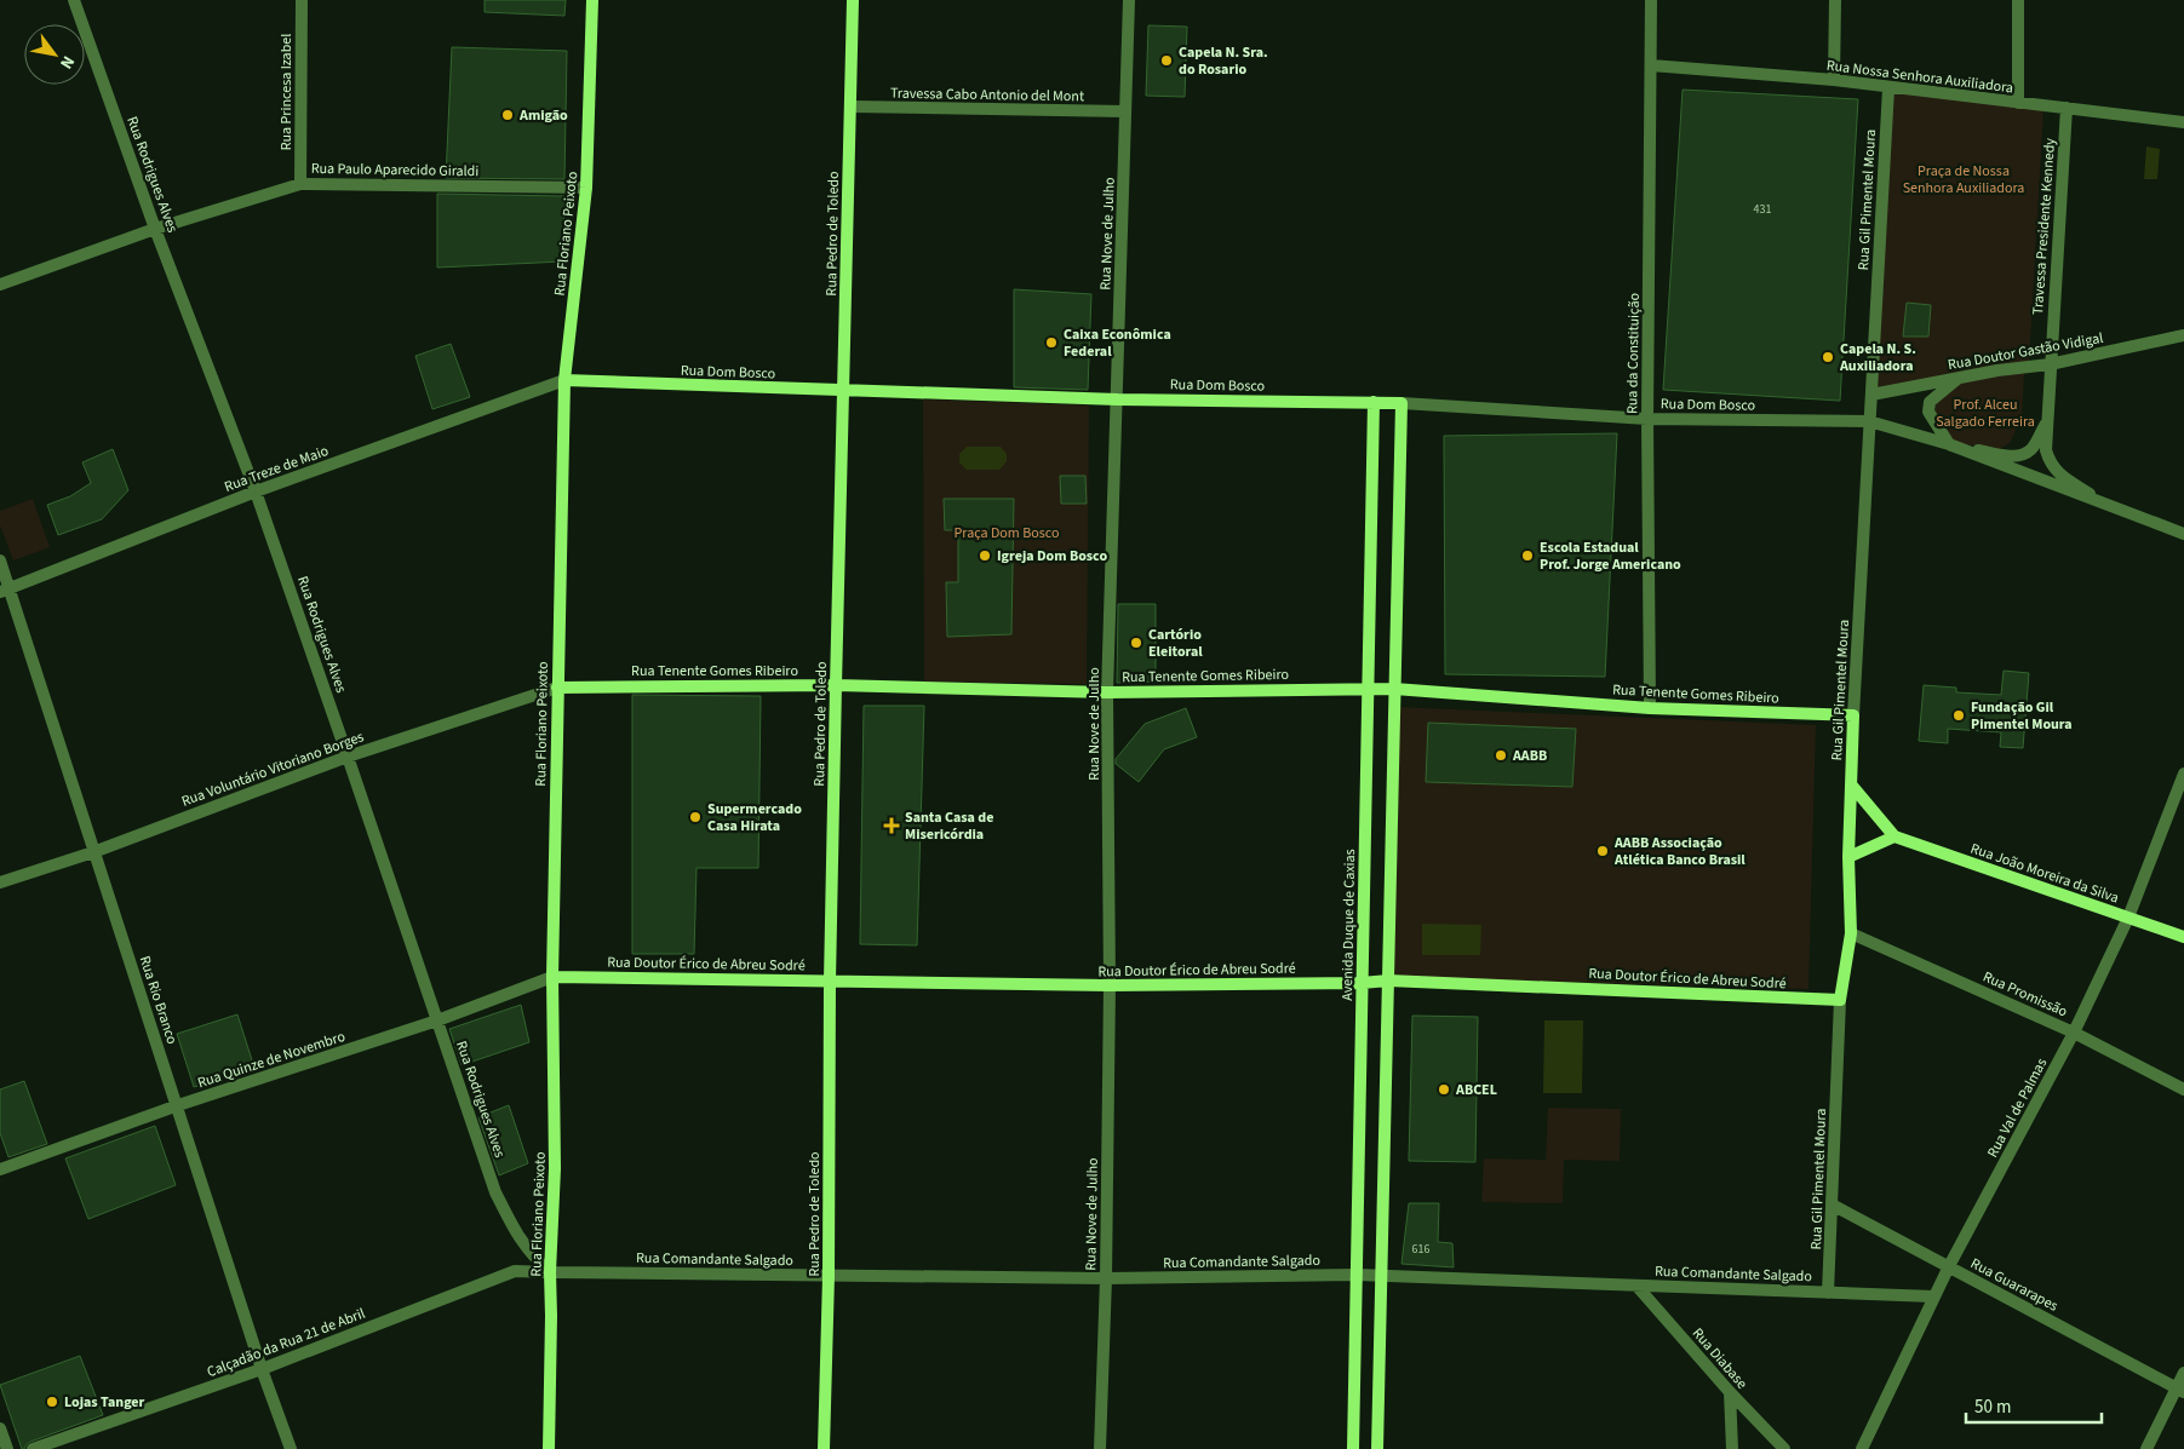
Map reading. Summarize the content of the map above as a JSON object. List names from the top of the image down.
{
  "streets": {
    "main road": [
      "Rua Gil Pimentel Moura",
      "Rua Floriano Peixoto",
      "Rua Pedro de Toledo",
      "Rua Dom Bosco",
      "Rua Tenente Gomes Ribeiro",
      "Rua João Moreira da Silva",
      "Avenida Duque de Caxias",
      "Rua Doutor Érico de Abreu Sodré"
    ],
    "street": [
      "Rua Nossa Senhora Auxiliadora",
      "Rua Princesa Izabel",
      "Travessa Cabo Antonio del Mont",
      "Rua Paulo Aparecido Giraldi",
      "Rua Rodrigues Alves",
      "Travessa Presidente Kennedy",
      "Rua Nove de Julho",
      "Rua Doutor Gastão Vidigal",
      "Rua da Constituição",
      "Rua Treze de Maio",
      "Rua Voluntário Vitoriano Borges",
      "Rua Promissão",
      "Rua Rio Branco",
      "Rua Quinze de Novembro",
      "Rua Val de Palmas",
      "Rua Comandante Salgado",
      "Rua Guararapes",
      "Calçadão da Rua 21 de Abril",
      "Rua Diabase"
    ]
  },
  "crossings": [
    ["Rua Nossa Senhora Auxiliadora", "Rua Gil Pimentel Moura"],
    ["Rua Nossa Senhora Auxiliadora", "Travessa Presidente Kennedy"],
    ["Rua Nossa Senhora Auxiliadora", "Rua da Constituição"],
    ["Rua Princesa Izabel", "Rua Paulo Aparecido Giraldi"],
    ["Travessa Cabo Antonio del Mont", "Rua Pedro de Toledo"],
    ["Travessa Cabo Antonio del Mont", "Rua Nove de Julho"],
    ["Rua Paulo Aparecido Giraldi", "Rua Rodrigues Alves"],
    ["Rua Paulo Aparecido Giraldi", "Rua Floriano Peixoto"],
    ["Rua Rodrigues Alves", "Rua Floriano Peixoto"],
    ["Rua Rodrigues Alves", "Rua Treze de Maio"],
    ["Rua Rodrigues Alves", "Rua Voluntário Vitoriano Borges"],
    ["Rua Rodrigues Alves", "Rua Quinze de Novembro"],
    ["Rua Rodrigues Alves", "Rua Comandante Salgado"],
    ["Rua Rodrigues Alves", "Calçadão da Rua 21 de Abril"],
    ["Rua Gil Pimentel Moura", "Rua Doutor Gastão Vidigal"],
    ["Rua Gil Pimentel Moura", "Rua Dom Bosco"],
    ["Rua Gil Pimentel Moura", "Rua Tenente Gomes Ribeiro"],
    ["Rua Gil Pimentel Moura", "Rua Doutor Érico de Abreu Sodré"],
    ["Rua Gil Pimentel Moura", "Rua Promissão"],
    ["Rua Gil Pimentel Moura", "Rua Comandante Salgado"],
    ["Rua Gil Pimentel Moura", "Rua Guararapes"],
    ["Travessa Presidente Kennedy", "Rua Doutor Gastão Vidigal"],
    ["Travessa Presidente Kennedy", "Rua Dom Bosco"],
    ["Rua Floriano Peixoto", "Rua Dom Bosco"],
    ["Rua Floriano Peixoto", "Rua Treze de Maio"],
    ["Rua Floriano Peixoto", "Rua Tenente Gomes Ribeiro"],
    ["Rua Floriano Peixoto", "Rua Voluntário Vitoriano Borges"],
    ["Rua Floriano Peixoto", "Rua Doutor Érico de Abreu Sodré"],
    ["Rua Floriano Peixoto", "Rua Quinze de Novembro"],
    ["Rua Floriano Peixoto", "Rua Comandante Salgado"],
    ["Rua Floriano Peixoto", "Calçadão da Rua 21 de Abril"],
    ["Rua Pedro de Toledo", "Rua Dom Bosco"],
    ["Rua Pedro de Toledo", "Rua Tenente Gomes Ribeiro"],
    ["Rua Pedro de Toledo", "Rua Doutor Érico de Abreu Sodré"],
    ["Rua Pedro de Toledo", "Rua Comandante Salgado"],
    ["Rua Nove de Julho", "Rua Dom Bosco"],
    ["Rua Nove de Julho", "Rua Tenente Gomes Ribeiro"],
    ["Rua Nove de Julho", "Rua Doutor Érico de Abreu Sodré"],
    ["Rua Nove de Julho", "Rua Comandante Salgado"],
    ["Rua da Constituição", "Rua Dom Bosco"],
    ["Rua da Constituição", "Rua Tenente Gomes Ribeiro"],
    ["Rua Dom Bosco", "Rua Treze de Maio"],
    ["Rua Dom Bosco", "Avenida Duque de Caxias"],
    ["Rua Treze de Maio", "Rua Rio Branco"],
    ["Rua Tenente Gomes Ribeiro", "Rua Voluntário Vitoriano Borges"],
    ["Rua Tenente Gomes Ribeiro", "Avenida Duque de Caxias"],
    ["Rua Voluntário Vitoriano Borges", "Rua Rio Branco"],
    ["Rua João Moreira da Silva", "Rua Val de Palmas"],
    ["Avenida Duque de Caxias", "Rua Doutor Érico de Abreu Sodré"],
    ["Avenida Duque de Caxias", "Rua Comandante Salgado"],
    ["Rua Doutor Érico de Abreu Sodré", "Rua Quinze de Novembro"],
    ["Rua Promissão", "Rua Val de Palmas"],
    ["Rua Rio Branco", "Rua Quinze de Novembro"],
    ["Rua Rio Branco", "Calçadão da Rua 21 de Abril"],
    ["Rua Val de Palmas", "Rua Comandante Salgado"],
    ["Rua Val de Palmas", "Rua Guararapes"],
    ["Rua Comandante Salgado", "Calçadão da Rua 21 de Abril"],
    ["Rua Comandante Salgado", "Rua Diabase"]
  ],
  "parks": ["Praça de Nossa Senhora Auxiliadora", "Prof. Alceu Salgado Ferreira", "Praça Dom Bosco"],
  "places": {
    "other": [
      "Capela N. Sra. do Rosario",
      "Amigão",
      "Caixa Econômica Federal",
      "Capela N. S. Auxiliadora",
      "Igreja Dom Bosco",
      "Escola Estadual Prof. Jorge Americano",
      "Cartório Eleitoral",
      "Fundação Gil Pimentel Moura",
      "AABB",
      "Supermercado Casa Hirata",
      "AABB Associação Atlética Banco Brasil",
      "ABCEL",
      "Lojas Tanger"
    ],
    "health": ["Santa Casa de Misericórdia"]
  },
  "house_numbers": ["431", "616"],
  "scale_bar": "50 m",
  "north": "bottom right"
}
